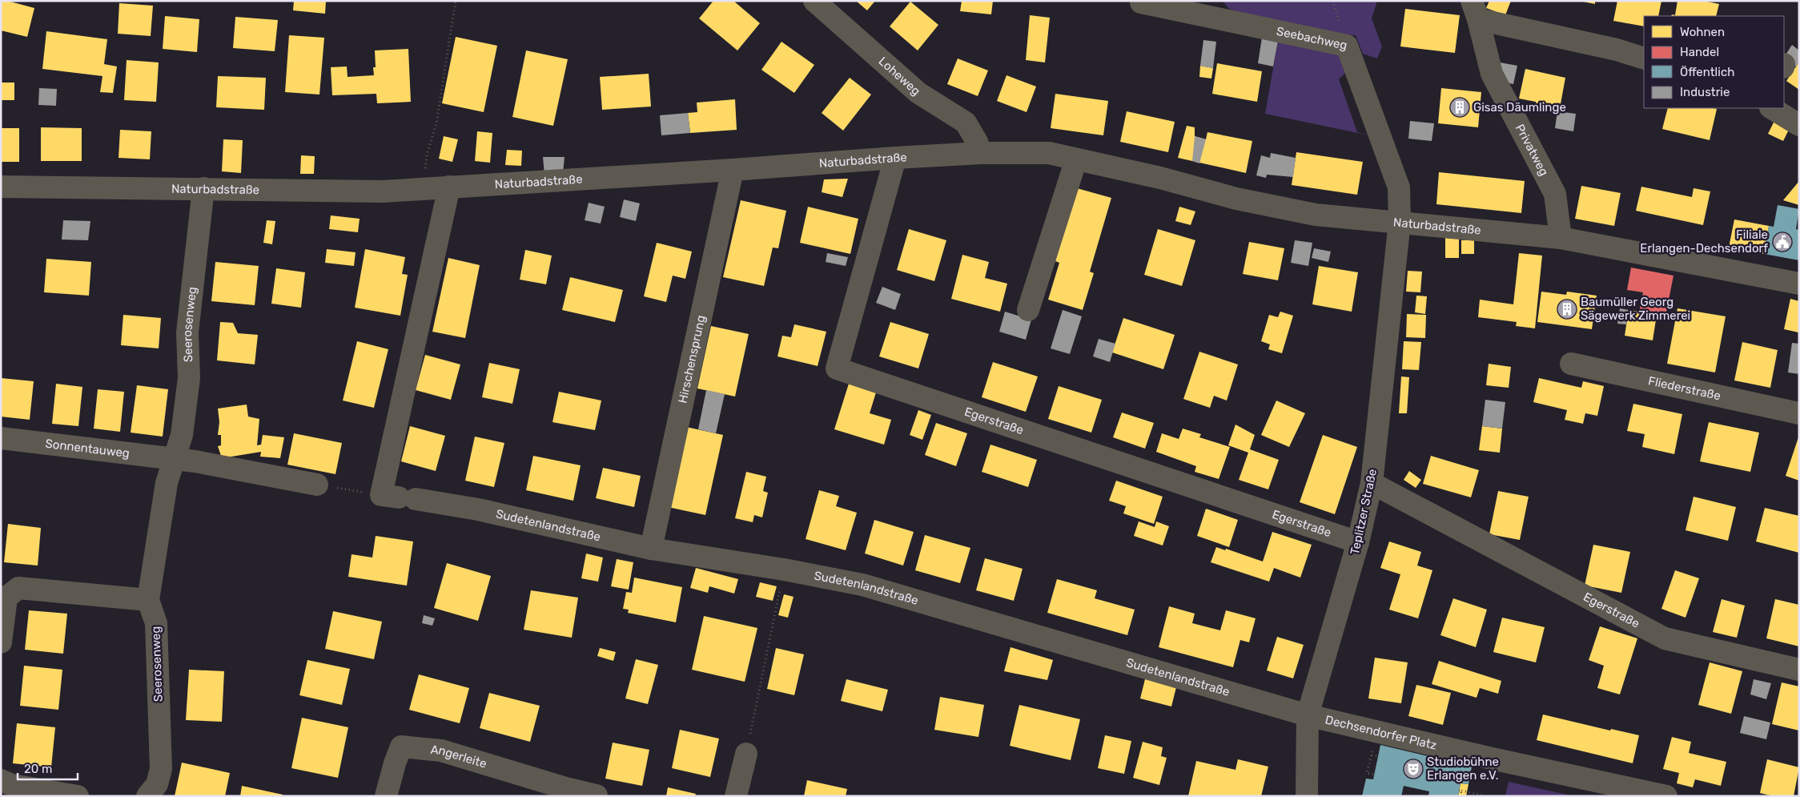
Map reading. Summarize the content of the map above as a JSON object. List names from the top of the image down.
{
  "streets": {
    "street": [
      "Seebachweg",
      "Loheweg",
      "Privatweg",
      "Naturbadstraße",
      "Seerosenweg",
      "Hirschensprung",
      "Fliederstraße",
      "Egerstraße",
      "Sonnentauweg",
      "Teplitzer Straße",
      "Sudetenlandstraße",
      "Dechsendorfer Platz",
      "Angerleite"
    ]
  },
  "crossings": [
    ["Seebachweg", "Naturbadstraße"],
    ["Seebachweg", "Teplitzer Straße"],
    ["Loheweg", "Naturbadstraße"],
    ["Privatweg", "Naturbadstraße"],
    ["Naturbadstraße", "Seerosenweg"],
    ["Naturbadstraße", "Hirschensprung"],
    ["Naturbadstraße", "Egerstraße"],
    ["Naturbadstraße", "Teplitzer Straße"],
    ["Seerosenweg", "Sonnentauweg"],
    ["Hirschensprung", "Sudetenlandstraße"],
    ["Egerstraße", "Teplitzer Straße"],
    ["Teplitzer Straße", "Sudetenlandstraße"],
    ["Teplitzer Straße", "Dechsendorfer Platz"],
    ["Sudetenlandstraße", "Dechsendorfer Platz"]
  ],
  "places": {
    "building": ["Gisas Däumlinge", "Baumüller Georg Sägewerk Zimmerei"],
    "public building": ["Filiale Erlangen-Dechsendorf"],
    "theatre": ["Studiobühne Erlangen e.V."]
  },
  "legend": [
    "Wohnen",
    "Handel",
    "Öffentlich",
    "Industrie"
  ],
  "scale_bar": "20 m"
}
